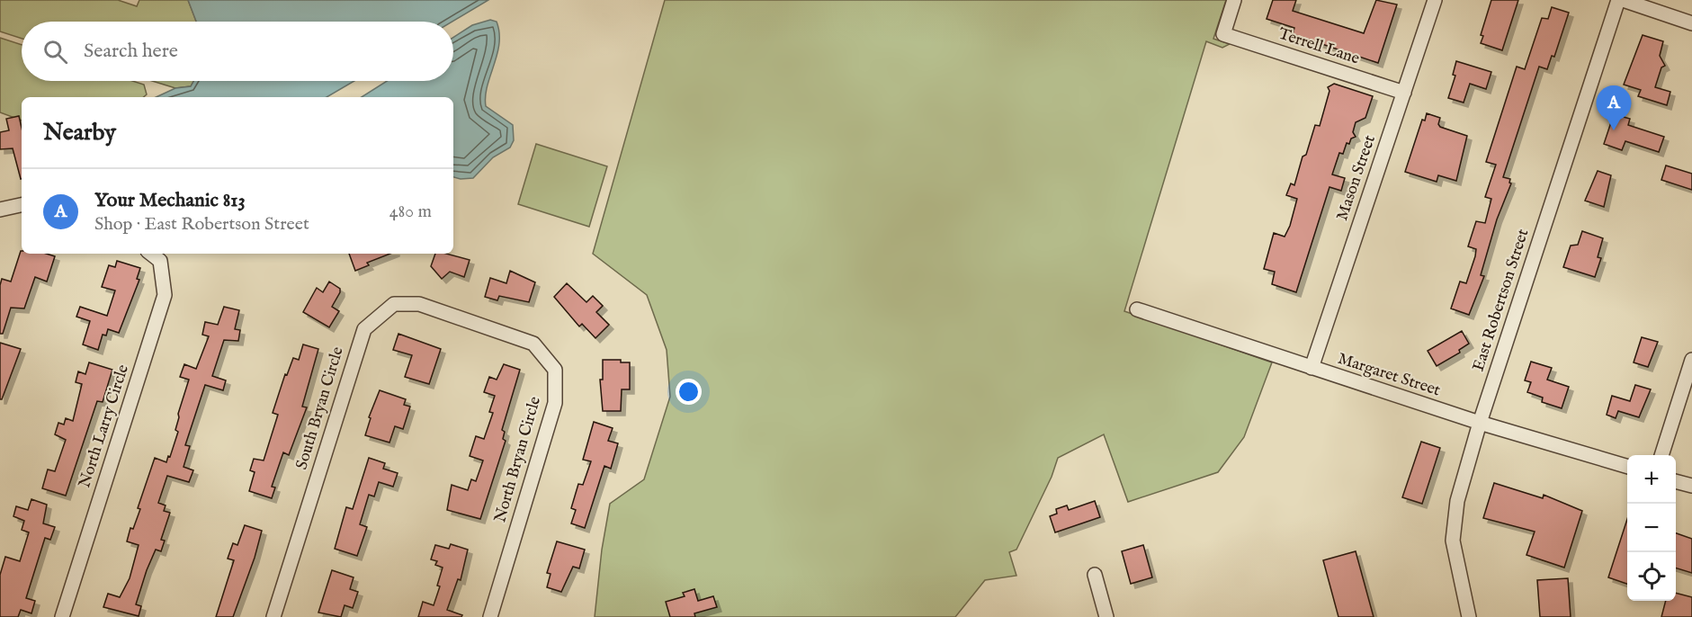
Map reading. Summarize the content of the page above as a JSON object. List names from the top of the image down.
{
  "streets": {
    "street": [
      "Terrell Lane",
      "Mason Street",
      "East Robertson Street",
      "Margaret Street",
      "South Bryan Circle",
      "North Larry Circle",
      "North Bryan Circle"
    ]
  },
  "crossings": [
    ["Terrell Lane", "Mason Street"],
    ["Mason Street", "Margaret Street"],
    ["East Robertson Street", "Margaret Street"],
    ["South Bryan Circle", "North Bryan Circle"]
  ],
  "page": {
    "search": "Search here",
    "pins": "A",
    "heading": "Nearby",
    "list": [
      {
        "mark": "A",
        "name": "Your Mechanic 813",
        "note": "Shop · East Robertson Street",
        "value": "480 m"
      }
    ],
    "map_buttons": ["+", "−"]
  }
}
